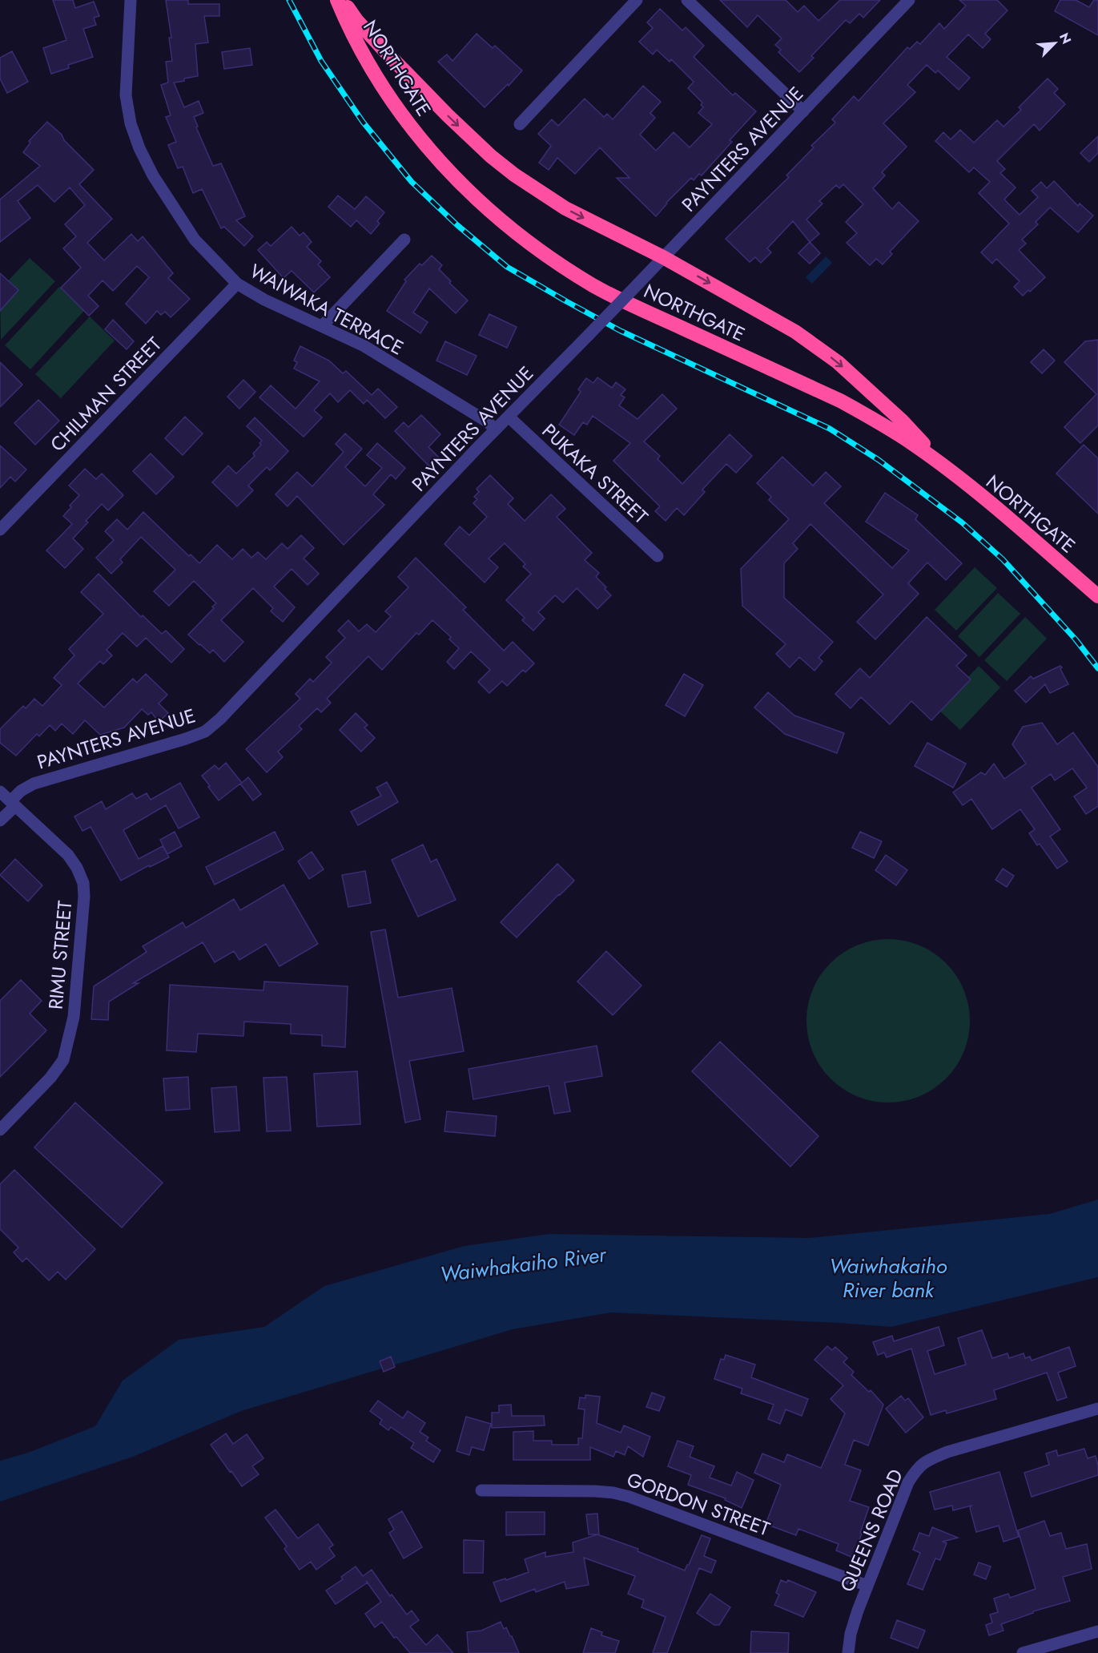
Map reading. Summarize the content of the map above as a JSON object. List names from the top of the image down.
{
  "streets": {
    "highway": ["NORTHGATE"],
    "street": [
      "PAYNTERS AVENUE",
      "WAIWAKA TERRACE",
      "CHILMAN STREET",
      "PUKAKA STREET",
      "RIMU STREET",
      "GORDON STREET",
      "QUEENS ROAD"
    ]
  },
  "crossings": [
    ["PAYNTERS AVENUE", "WAIWAKA TERRACE"],
    ["PAYNTERS AVENUE", "PUKAKA STREET"],
    ["PAYNTERS AVENUE", "RIMU STREET"],
    ["WAIWAKA TERRACE", "CHILMAN STREET"],
    ["GORDON STREET", "QUEENS ROAD"]
  ],
  "water": ["Waiwhakaiho River", "Waiwhakaiho River bank"],
  "north": "top right"
}
